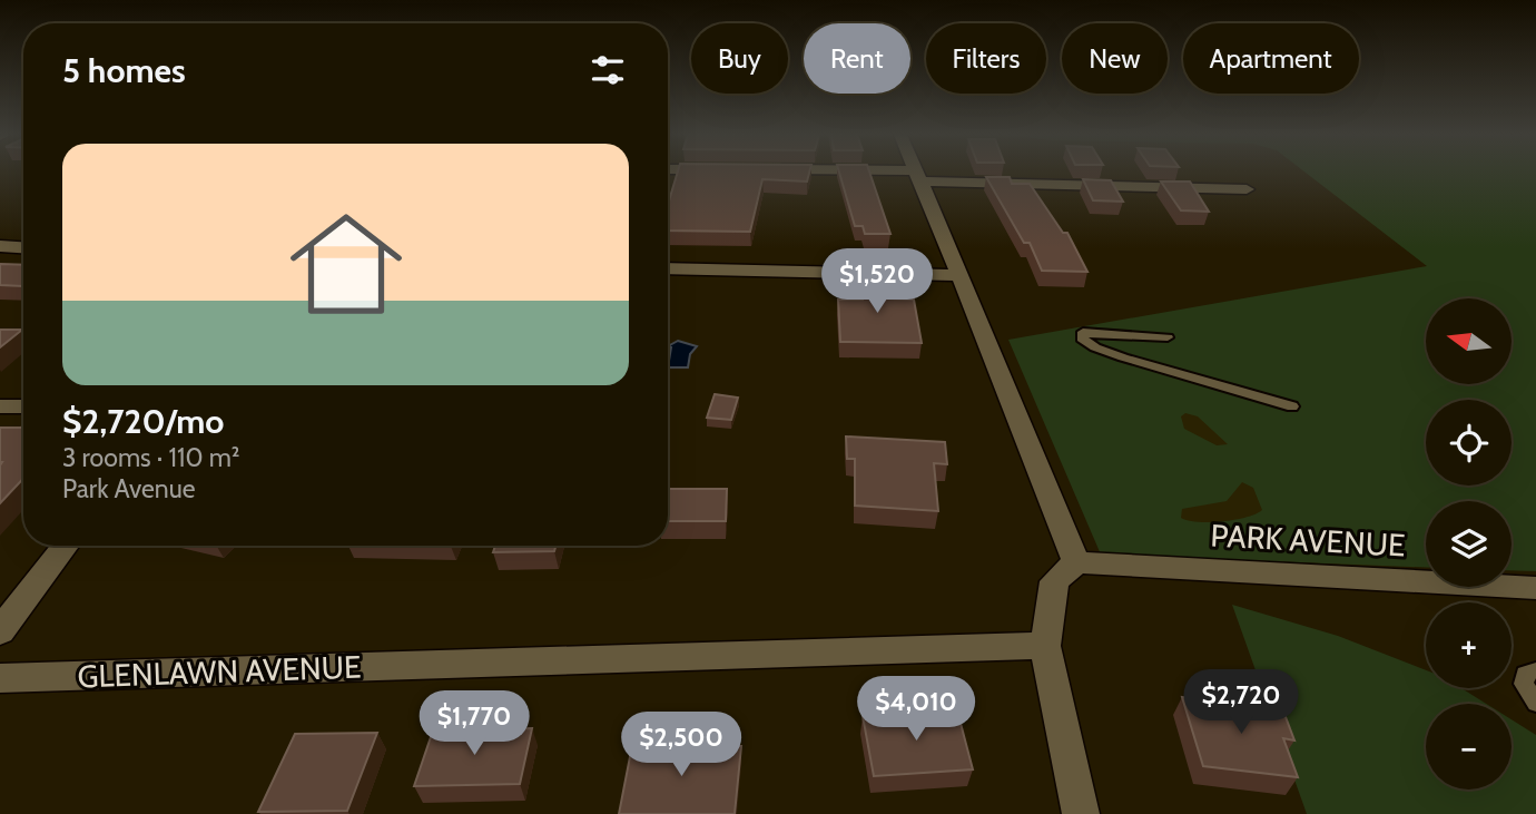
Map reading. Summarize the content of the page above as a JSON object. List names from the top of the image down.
{
  "streets": {
    "street": ["PARK AVENUE", "GLENLAWN AVENUE"]
  },
  "north": "left",
  "page": {
    "chip": [
      "Buy",
      "Rent",
      "Filters",
      "New",
      "Apartment"
    ],
    "heading": "5 homes",
    "list": [
      {
        "name": "$2,720/mo",
        "note": "3 rooms · 110 m² · Park Avenue"
      }
    ],
    "price": [
      "$1,520",
      "$2,720",
      "$4,010",
      "$1,770",
      "$2,500"
    ],
    "map_buttons": ["+", "−"]
  }
}
